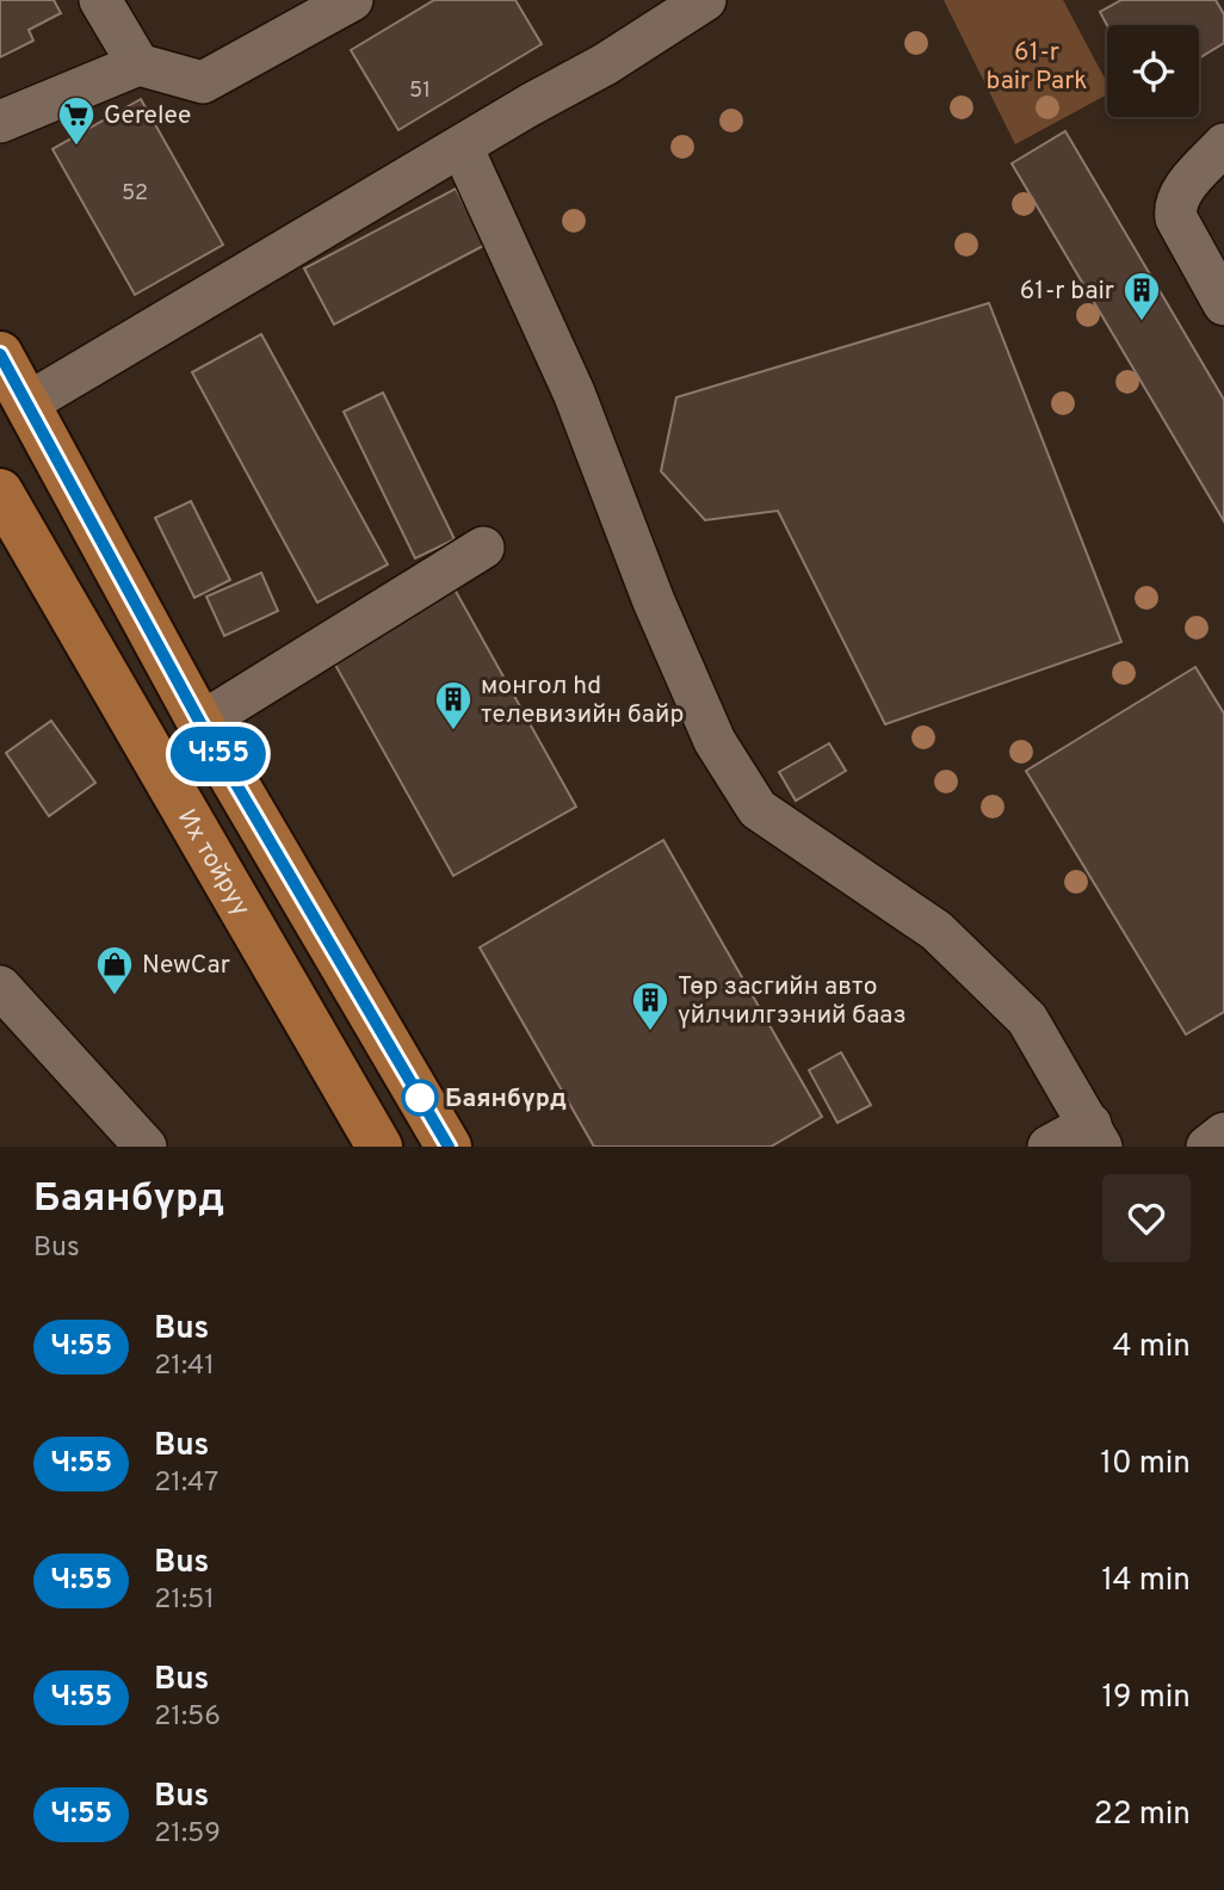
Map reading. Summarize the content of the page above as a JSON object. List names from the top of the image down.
{
  "streets": {
    "main road": ["Их тойруу"]
  },
  "parks": ["61-r bair Park"],
  "places": {
    "supermarket": ["Gerelee"],
    "building": ["61-r bair", "монгол hd телевизийн байр", "Төр засгийн авто үйлчилгээний бааз"],
    "shop": ["NewCar"],
    "other": ["Баянбүрд"]
  },
  "lines": ["bus line Ч:55"],
  "house_numbers": ["51", "52"],
  "page": {
    "on_map": "Ч:55",
    "heading": ["Баянбүрд", "Bus"],
    "list": [
      {
        "mark": "Ч:55",
        "name": "Bus",
        "note": "21:41",
        "value": "4 min"
      },
      {
        "mark": "Ч:55",
        "name": "Bus",
        "note": "21:47",
        "value": "10 min"
      },
      {
        "mark": "Ч:55",
        "name": "Bus",
        "note": "21:51",
        "value": "14 min"
      },
      {
        "mark": "Ч:55",
        "name": "Bus",
        "note": "21:56",
        "value": "19 min"
      },
      {
        "mark": "Ч:55",
        "name": "Bus",
        "note": "21:59",
        "value": "22 min"
      }
    ]
  }
}
